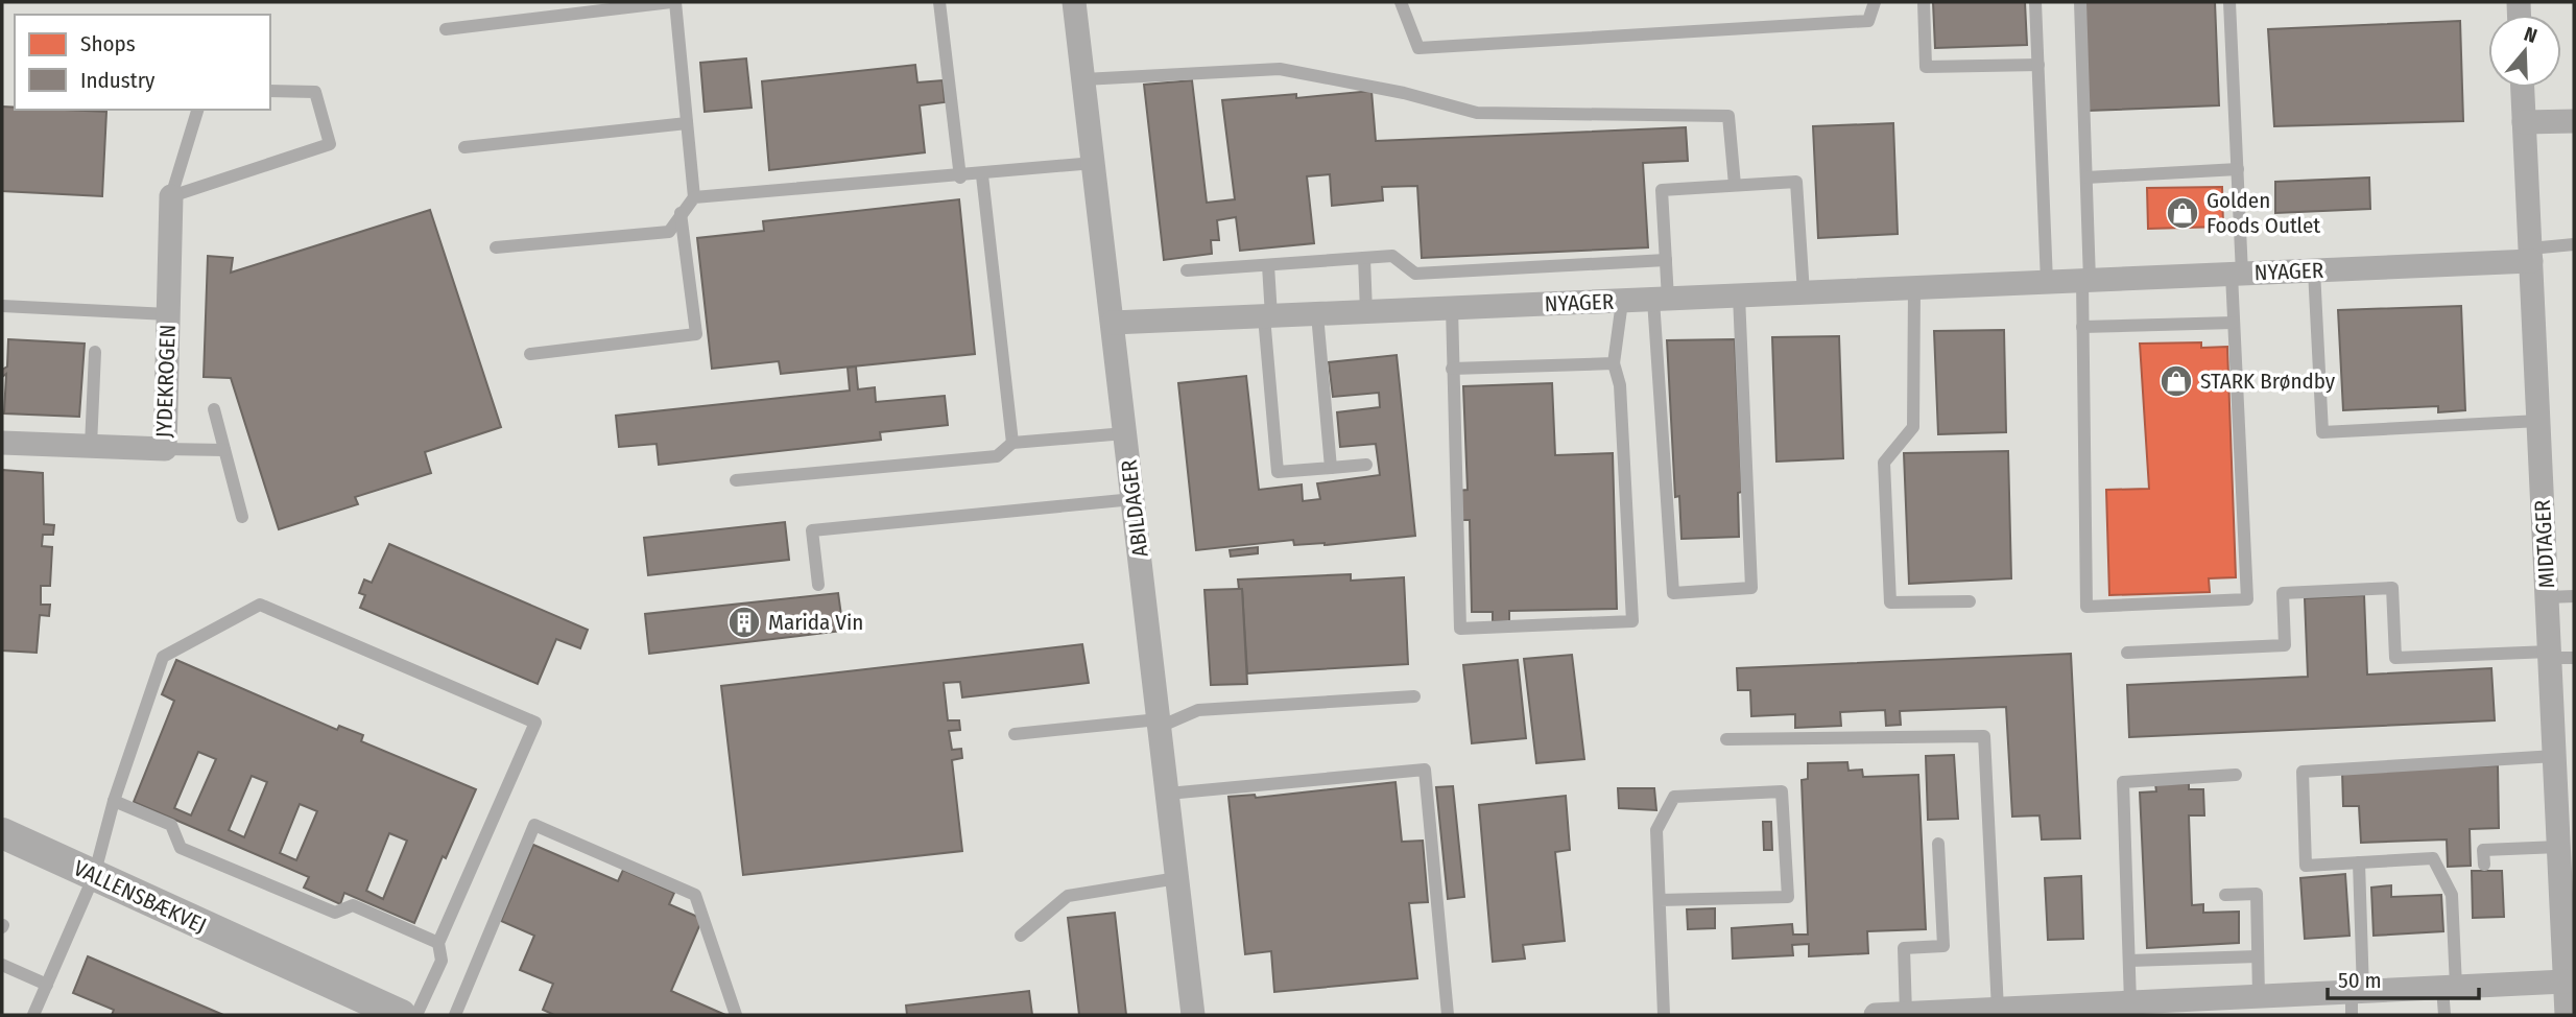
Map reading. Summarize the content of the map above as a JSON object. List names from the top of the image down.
{
  "streets": {
    "street": [
      "NYAGER",
      "JYDEKROGEN",
      "ABILDAGER",
      "MIDTAGER",
      "VALLENSBÆKVEJ"
    ]
  },
  "crossings": [
    ["NYAGER", "ABILDAGER"],
    ["NYAGER", "MIDTAGER"]
  ],
  "places": {
    "shop": ["Golden Foods Outlet", "STARK Brøndby"],
    "building": ["Marida Vin"]
  },
  "legend": ["Shops", "Industry"],
  "scale_bar": "50 m",
  "north": "top"
}
